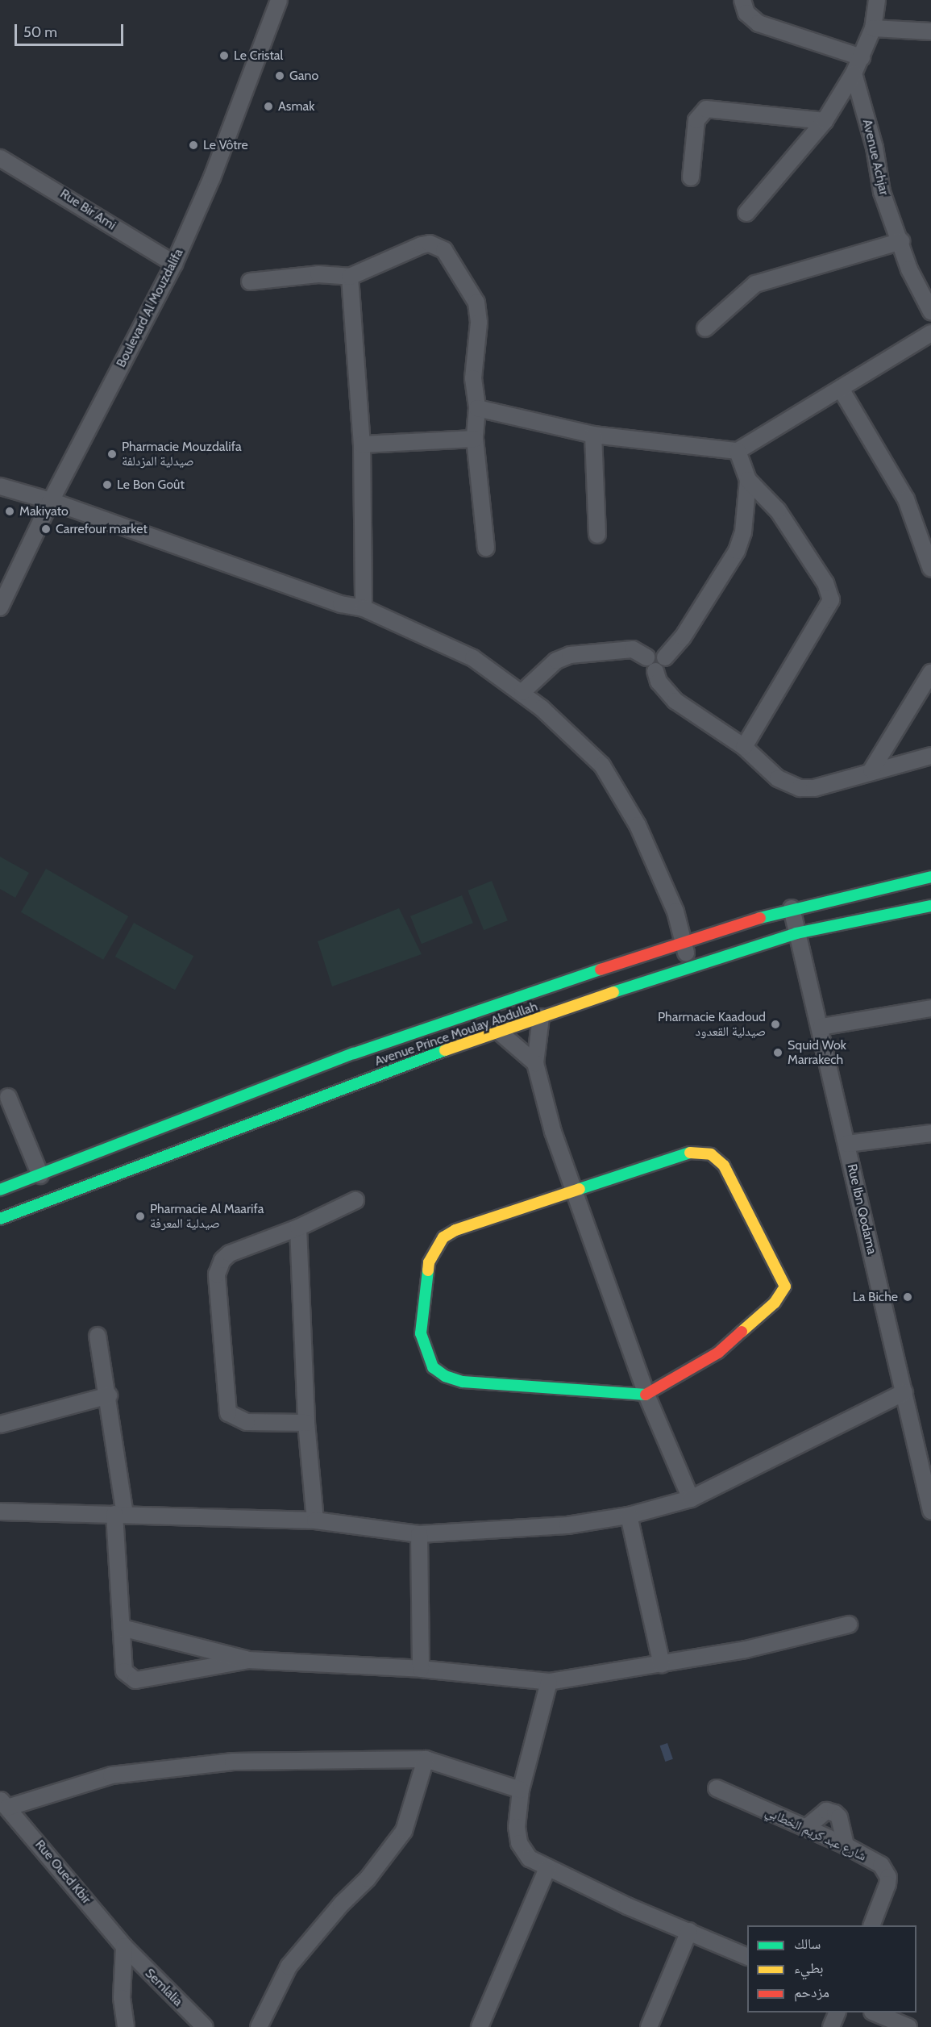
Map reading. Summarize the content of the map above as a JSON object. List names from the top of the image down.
{
  "streets": {
    "main road": ["Avenue Prince Moulay Abdullah"],
    "street": [
      "Avenue Achjar",
      "Rue Bir Ami",
      "Boulevard Al Mouzdalifa",
      "Rue Ibn Qodama",
      "شارع عبد كريم الخطابي",
      "Rue Oued Kbir",
      "Semlalia"
    ]
  },
  "crossings": [
    ["Rue Bir Ami", "Boulevard Al Mouzdalifa"],
    ["Avenue Prince Moulay Abdullah", "Rue Ibn Qodama"],
    ["Rue Oued Kbir", "Semlalia"]
  ],
  "places": [
    "Le Cristal",
    "Gano",
    "Asmak",
    "Le Vôtre",
    "Pharmacie Mouzdalifa صيدلية المزدلفة",
    "Le Bon Goût",
    "Makiyato",
    "Carrefour market",
    "Pharmacie Kaadoud صيدلية القعدود",
    "Squid Wok Marrakech",
    "Pharmacie Al Maarifa صيدلية المعرفة",
    "La Biche"
  ],
  "legend": ["سالك", "بطيء", "مزدحم"],
  "scale_bar": "50 m"
}
